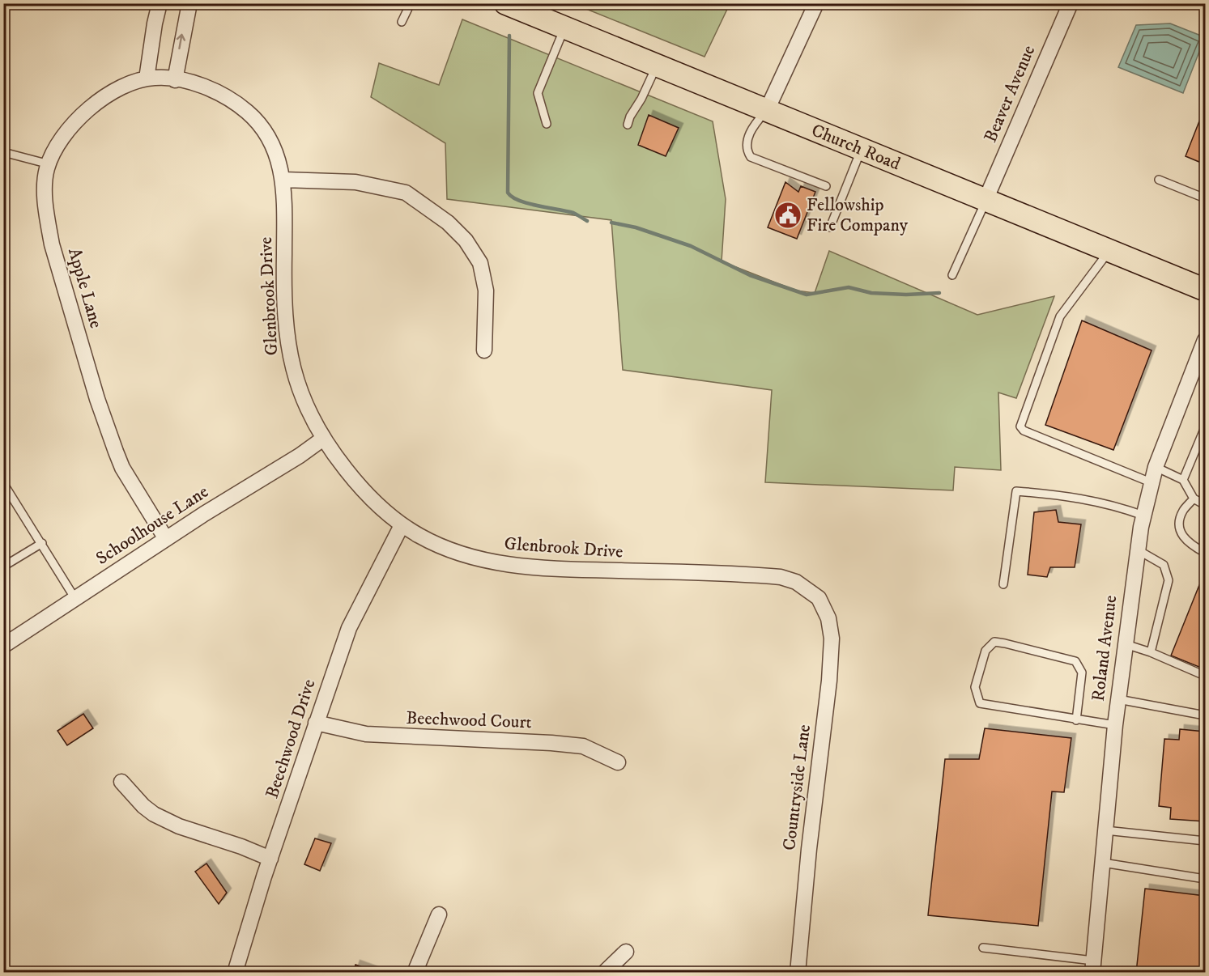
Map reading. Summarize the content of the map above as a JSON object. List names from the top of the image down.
{
  "streets": {
    "main road": ["Church Road"],
    "street": [
      "Beaver Avenue",
      "Apple Lane",
      "Glenbrook Drive",
      "Schoolhouse Lane",
      "Roland Avenue",
      "Beechwood Court",
      "Beechwood Drive",
      "Countryside Lane"
    ]
  },
  "crossings": [
    ["Beaver Avenue", "Church Road"],
    ["Apple Lane", "Glenbrook Drive"],
    ["Apple Lane", "Schoolhouse Lane"],
    ["Glenbrook Drive", "Schoolhouse Lane"],
    ["Glenbrook Drive", "Beechwood Drive"],
    ["Glenbrook Drive", "Countryside Lane"],
    ["Beechwood Court", "Beechwood Drive"]
  ],
  "places": {
    "public building": ["Fellowship Fire Company"]
  }
}
